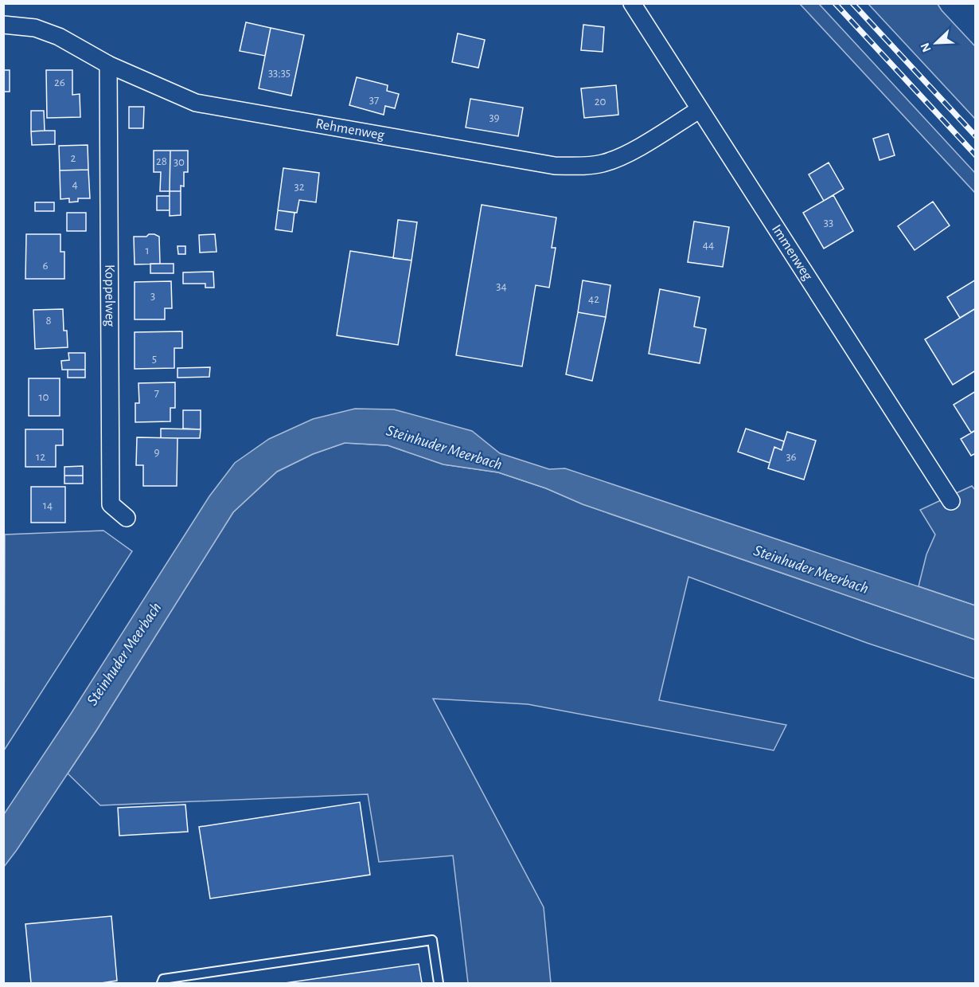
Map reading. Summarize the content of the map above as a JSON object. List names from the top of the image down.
{
  "streets": {
    "street": ["Rehmenweg", "Immenweg", "Koppelweg"]
  },
  "crossings": [
    ["Rehmenweg", "Immenweg"],
    ["Rehmenweg", "Koppelweg"]
  ],
  "water": ["Steinhuder Meerbach"],
  "house_numbers": [
    "33;35",
    "26",
    "37",
    "20",
    "39",
    "2",
    "28",
    "30",
    "4",
    "32",
    "33",
    "44",
    "1",
    "6",
    "34",
    "3",
    "42",
    "8",
    "5",
    "7",
    "10",
    "9",
    "12",
    "36",
    "14"
  ],
  "north": "bottom left"
}
